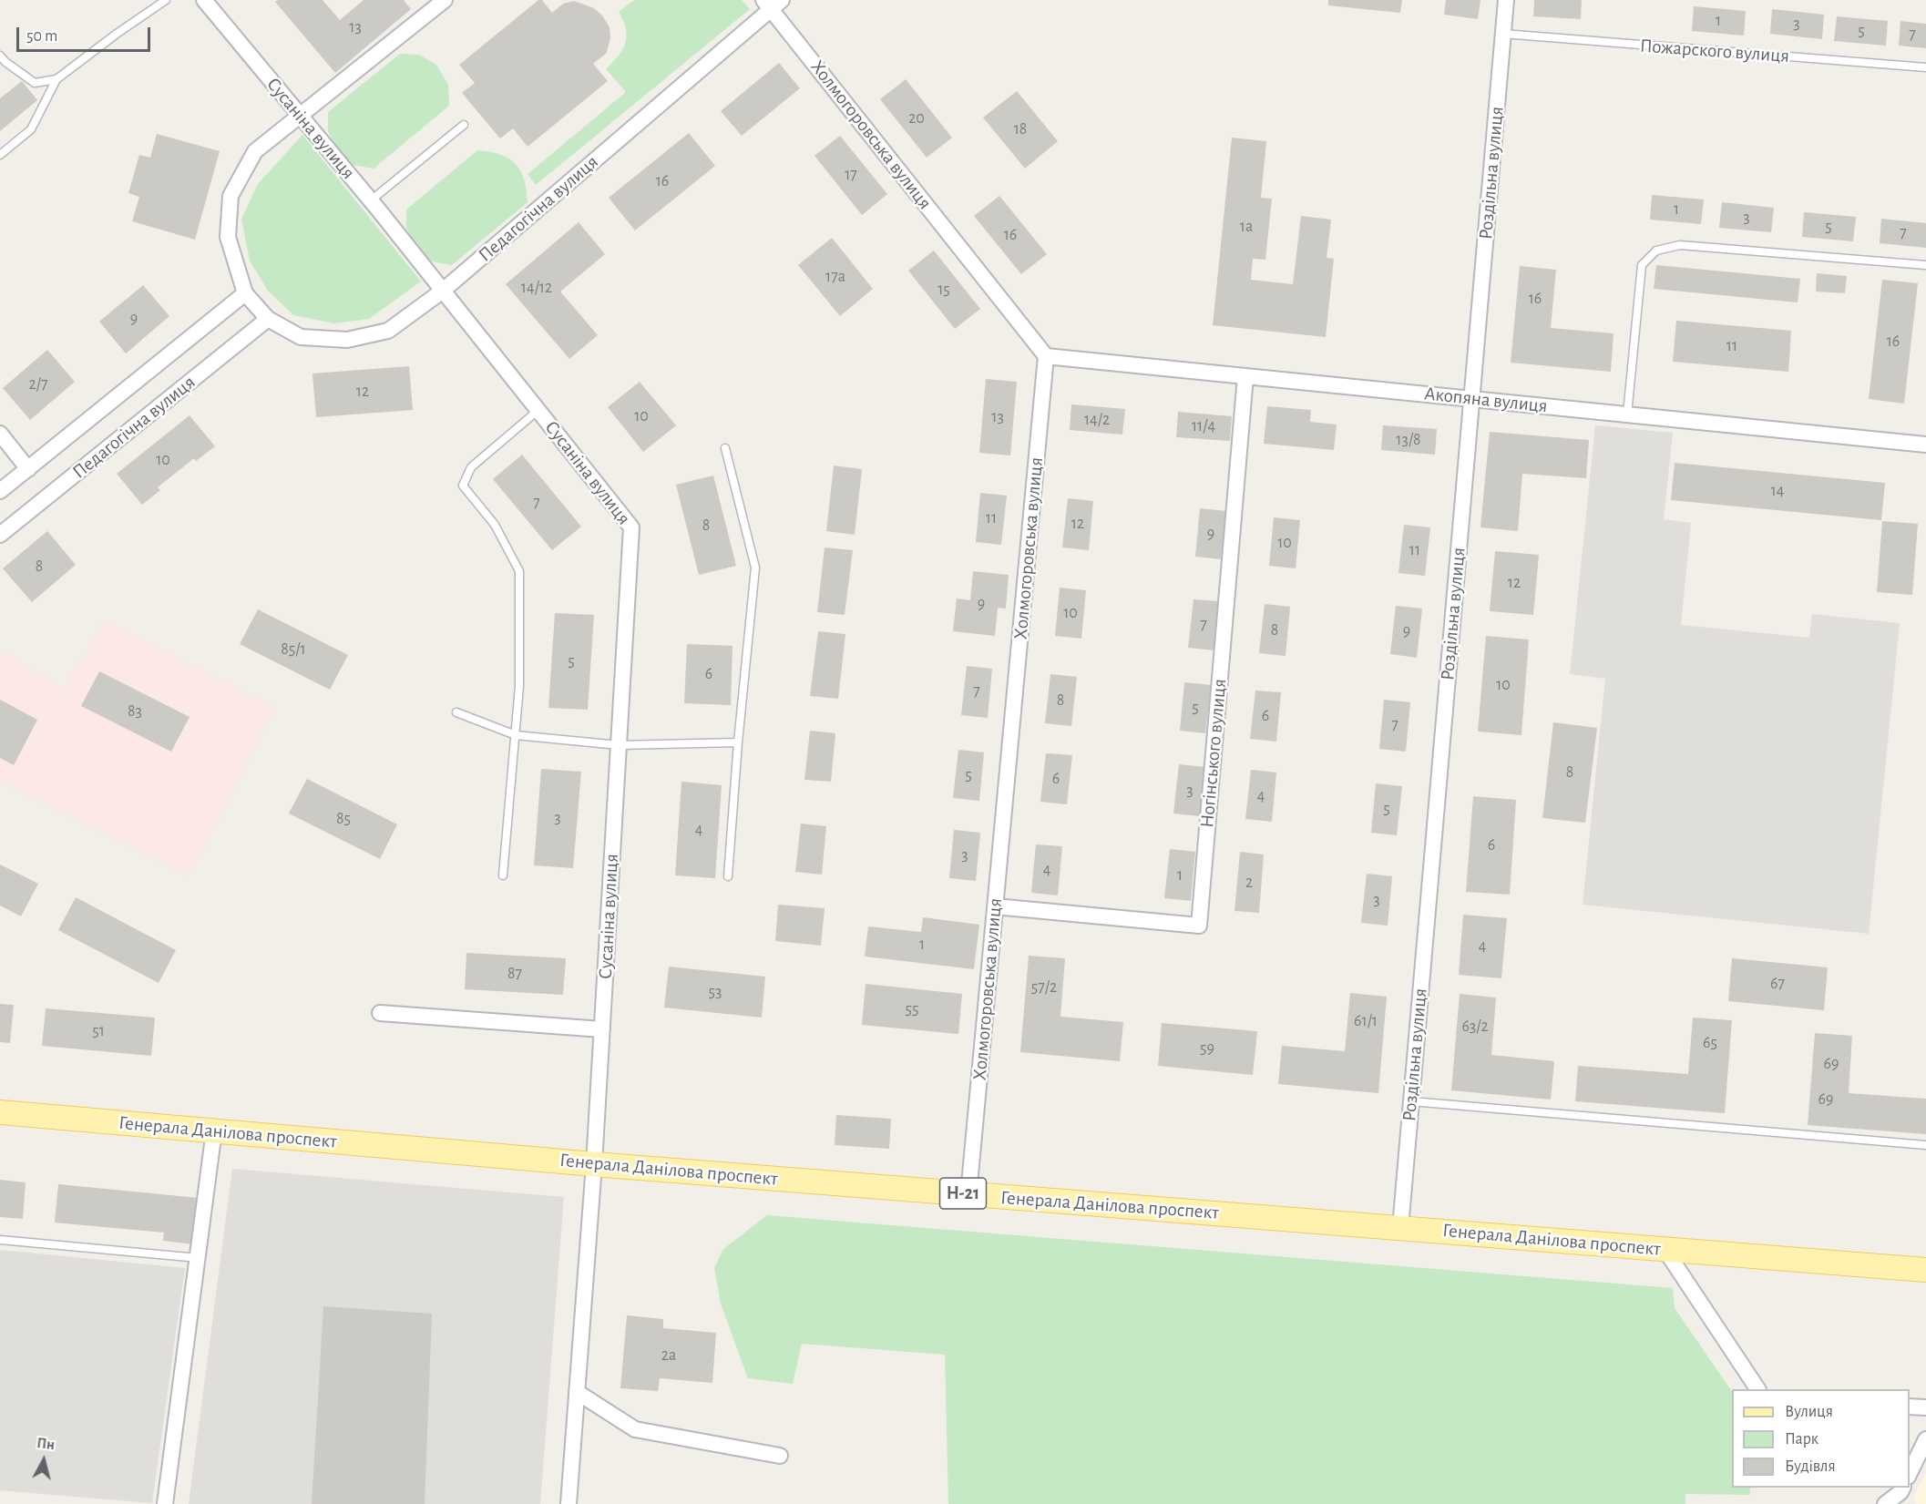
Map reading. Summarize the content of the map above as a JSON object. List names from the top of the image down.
{
  "streets": {
    "main road": ["Генерала Данілова проспект", "Н-21"],
    "street": [
      "Сусаніна вулиця",
      "Холмогоровська вулиця",
      "Роздільна вулиця",
      "Педагогічна вулиця",
      "Акопяна вулиця",
      "Ногінського вулиця"
    ],
    "lane": ["Пожарского вулиця"]
  },
  "crossings": [
    ["Пожарского вулиця", "Роздільна вулиця"],
    ["Сусаніна вулиця", "Педагогічна вулиця"],
    ["Сусаніна вулиця", "Генерала Данілова проспект"],
    ["Холмогоровська вулиця", "Педагогічна вулиця"],
    ["Холмогоровська вулиця", "Акопяна вулиця"],
    ["Холмогоровська вулиця", "Ногінського вулиця"],
    ["Холмогоровська вулиця", "Генерала Данілова проспект"],
    ["Роздільна вулиця", "Акопяна вулиця"],
    ["Роздільна вулиця", "Генерала Данілова проспект"],
    ["Акопяна вулиця", "Ногінського вулиця"]
  ],
  "house_numbers": [
    "1",
    "3",
    "13",
    "5",
    "7",
    "20",
    "18",
    "17",
    "16",
    "1",
    "3",
    "1а",
    "5",
    "7",
    "16",
    "17а",
    "14/12",
    "15",
    "16",
    "9",
    "16",
    "11",
    "2/7",
    "12",
    "10",
    "13",
    "14/2",
    "11/4",
    "13/8",
    "10",
    "14",
    "7",
    "11",
    "12",
    "8",
    "9",
    "10",
    "11",
    "8",
    "12",
    "9",
    "10",
    "7",
    "8",
    "9",
    "85/1",
    "5",
    "6",
    "10",
    "7",
    "8",
    "5",
    "83",
    "6",
    "7",
    "8",
    "5",
    "6",
    "3",
    "4",
    "5",
    "3",
    "85",
    "4",
    "6",
    "3",
    "4",
    "1",
    "2",
    "3",
    "1",
    "4",
    "87",
    "67",
    "57/2",
    "53",
    "55",
    "61/1",
    "63/2",
    "51",
    "65",
    "59",
    "69",
    "69",
    "2а"
  ],
  "legend": ["Вулиця", "Парк", "Будівля"],
  "scale_bar": "50 m",
  "north": "top"
}
